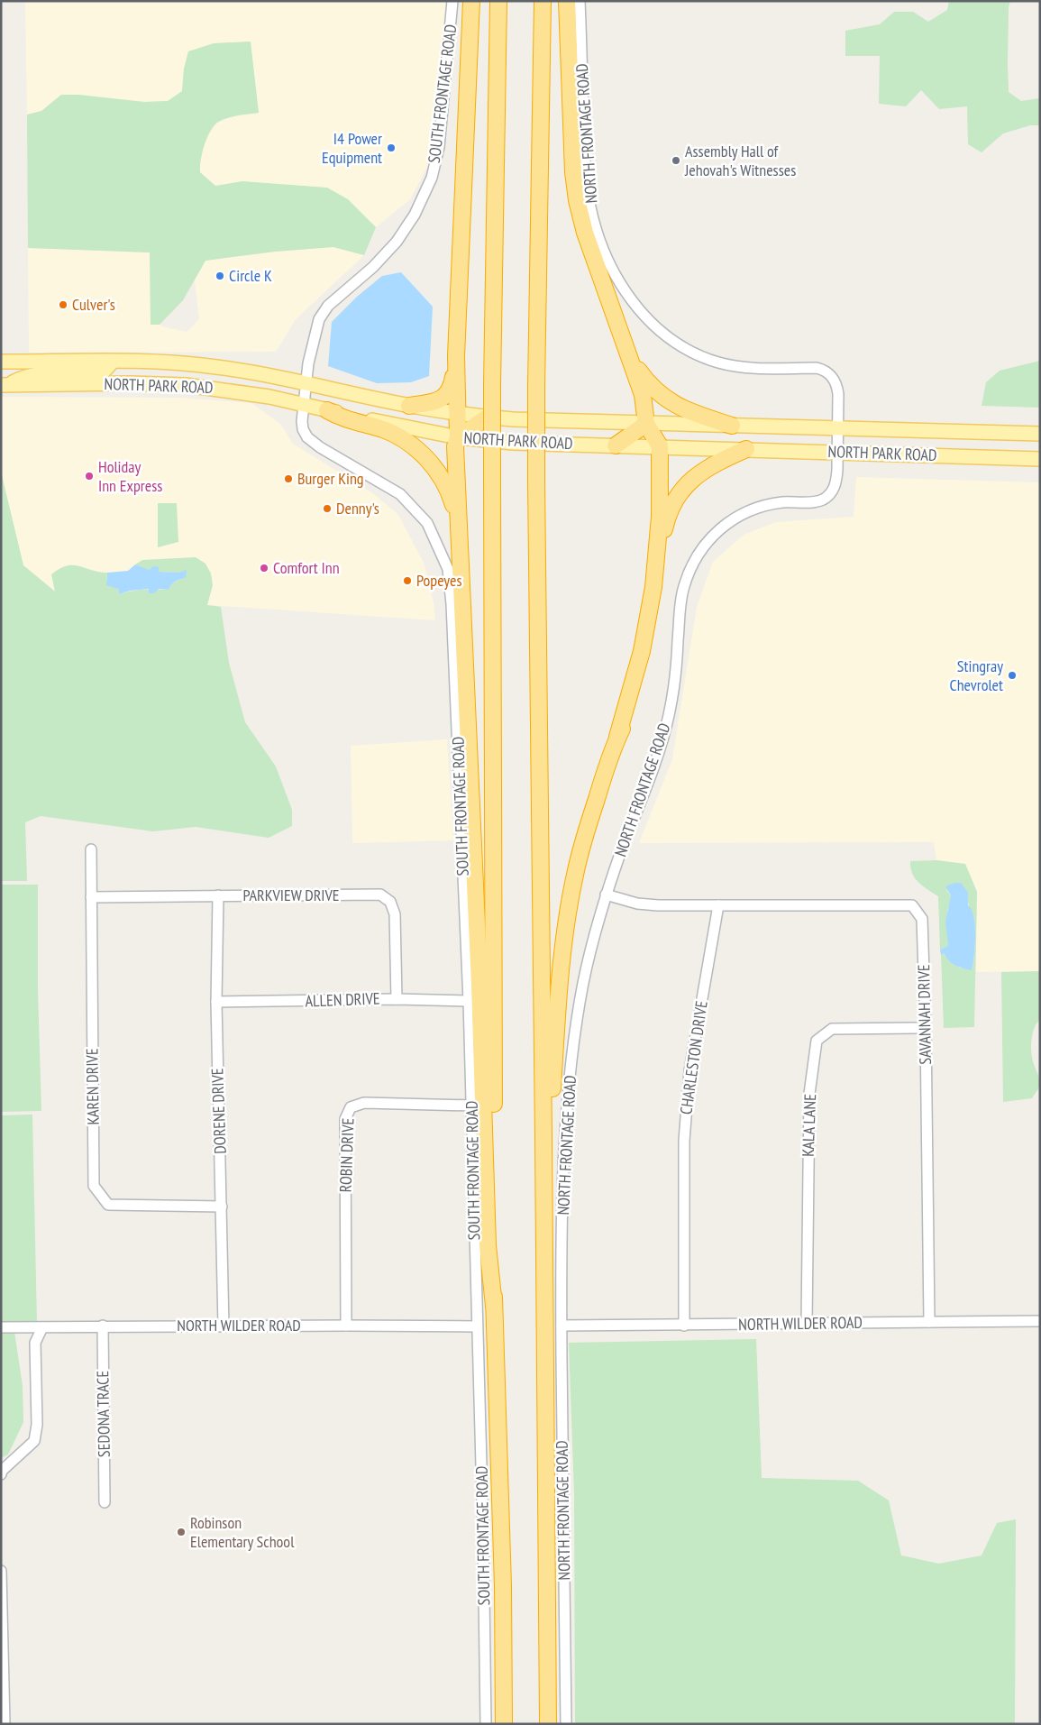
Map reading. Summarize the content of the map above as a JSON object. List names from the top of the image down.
{
  "streets": {
    "main road": ["NORTH PARK ROAD"],
    "street": [
      "SOUTH FRONTAGE ROAD",
      "NORTH FRONTAGE ROAD",
      "PARKVIEW DRIVE",
      "ALLEN DRIVE",
      "SAVANNAH DRIVE",
      "CHARLESTON DRIVE",
      "KAREN DRIVE",
      "DORENE DRIVE",
      "KALA LANE",
      "ROBIN DRIVE",
      "NORTH WILDER ROAD",
      "SEDONA TRACE"
    ]
  },
  "crossings": [
    ["SOUTH FRONTAGE ROAD", "NORTH PARK ROAD"],
    ["SOUTH FRONTAGE ROAD", "ALLEN DRIVE"],
    ["SOUTH FRONTAGE ROAD", "ROBIN DRIVE"],
    ["SOUTH FRONTAGE ROAD", "NORTH WILDER ROAD"],
    ["NORTH FRONTAGE ROAD", "NORTH PARK ROAD"],
    ["NORTH FRONTAGE ROAD", "NORTH WILDER ROAD"],
    ["PARKVIEW DRIVE", "ALLEN DRIVE"],
    ["PARKVIEW DRIVE", "KAREN DRIVE"],
    ["PARKVIEW DRIVE", "DORENE DRIVE"],
    ["ALLEN DRIVE", "DORENE DRIVE"],
    ["SAVANNAH DRIVE", "CHARLESTON DRIVE"],
    ["SAVANNAH DRIVE", "KALA LANE"],
    ["SAVANNAH DRIVE", "NORTH WILDER ROAD"],
    ["CHARLESTON DRIVE", "NORTH WILDER ROAD"],
    ["KAREN DRIVE", "DORENE DRIVE"],
    ["DORENE DRIVE", "NORTH WILDER ROAD"],
    ["KALA LANE", "NORTH WILDER ROAD"],
    ["ROBIN DRIVE", "NORTH WILDER ROAD"],
    ["NORTH WILDER ROAD", "SEDONA TRACE"]
  ],
  "places": [
    "I4 Power Equipment",
    "Assembly Hall of Jehovah's Witnesses",
    "Circle K",
    "Culver's",
    "Holiday Inn Express",
    "Burger King",
    "Denny's",
    "Comfort Inn",
    "Popeyes",
    "Stingray Chevrolet",
    "Robinson Elementary School"
  ]
}
